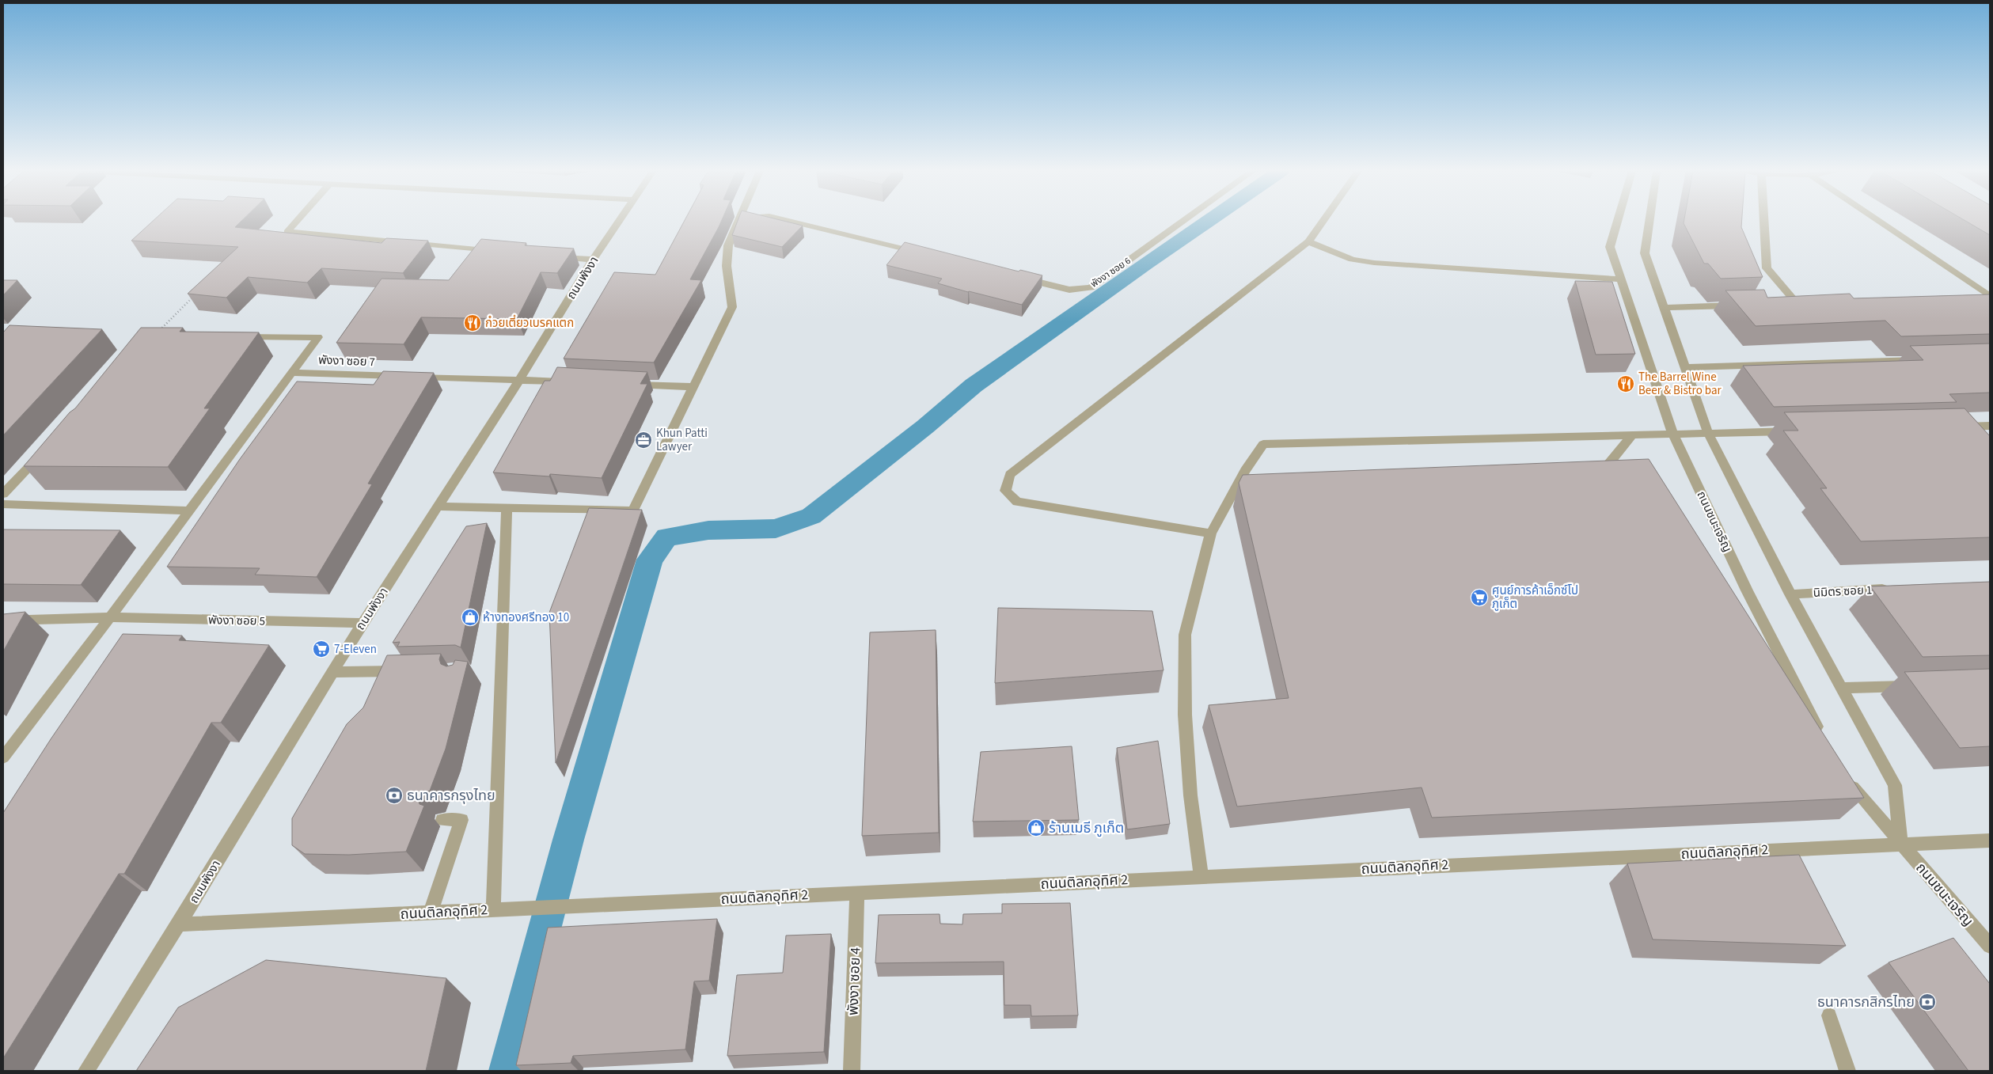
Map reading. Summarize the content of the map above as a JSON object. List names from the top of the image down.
{
  "streets": {
    "street": [
      "พังงา ซอย 6",
      "ถนนพังงา",
      "พังงา ซอย 7",
      "ถนนชนะเจริญ",
      "นิมิตร ซอย 1",
      "พังงา ซอย 5",
      "ถนนติลกอุทิศ 2",
      "พังงา ซอย 4"
    ]
  },
  "crossings": [
    ["ถนนพังงา", "พังงา ซอย 7"],
    ["ถนนพังงา", "พังงา ซอย 5"],
    ["ถนนพังงา", "ถนนติลกอุทิศ 2"],
    ["ถนนชนะเจริญ", "ถนนติลกอุทิศ 2"],
    ["ถนนติลกอุทิศ 2", "พังงา ซอย 4"]
  ],
  "places": {
    "restaurant": ["ก๋วยเตี๋ยวเบรคแตก", "The Barrel Wine Beer & Bistro bar"],
    "office": ["Khun Patti Lawyer"],
    "supermarket": ["ศูนย์การค้าเอ็กซ์โป ภูเก็ต", "7-Eleven"],
    "shop": ["ห้างทองศรีทอง 10", "ร้านเมธี ภูเก็ต"],
    "bank": ["ธนาคารกรุงไทย", "ธนาคารกสิกรไทย"]
  }
}
